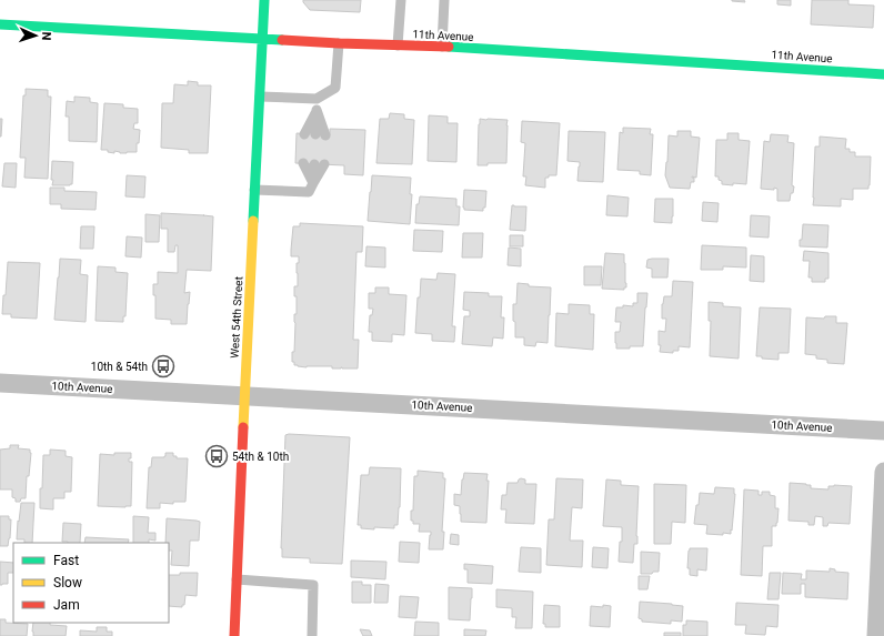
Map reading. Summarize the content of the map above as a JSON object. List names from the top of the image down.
{
  "streets": {
    "street": ["11th Avenue", "West 54th Street", "10th Avenue"]
  },
  "crossings": [
    ["11th Avenue", "West 54th Street"],
    ["West 54th Street", "10th Avenue"]
  ],
  "places": {
    "bus stop": ["10th & 54th", "54th & 10th"]
  },
  "legend": ["Fast", "Slow", "Jam"],
  "north": "right"
}
